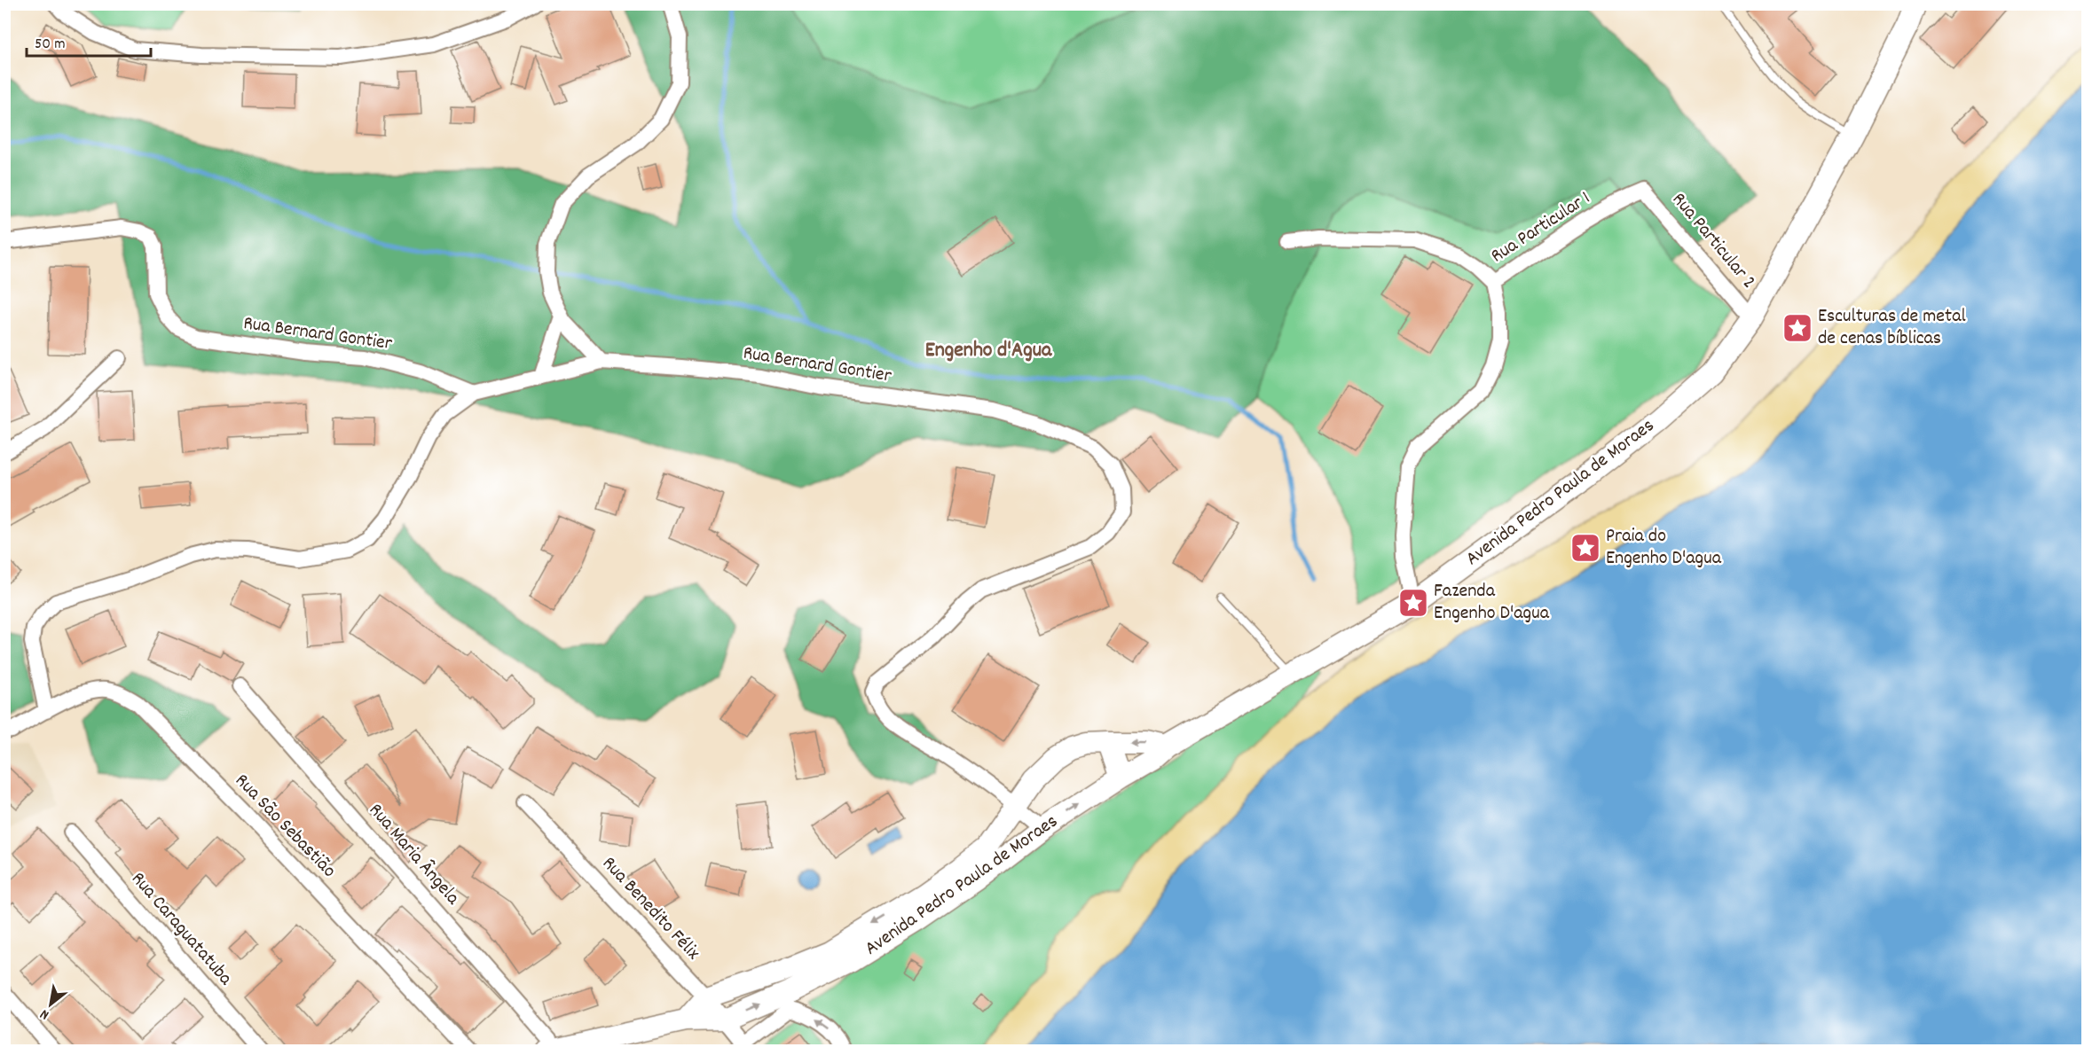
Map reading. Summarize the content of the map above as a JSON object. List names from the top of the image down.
{
  "streets": {
    "main road": ["Avenida Pedro Paula de Moraes"],
    "street": [
      "Rua Particular 1",
      "Rua Particular 2",
      "Rua Bernard Gontier",
      "Rua São Sebastião",
      "Rua Maria Ângela",
      "Rua Benedito Félix",
      "Rua Caraguatatuba"
    ]
  },
  "crossings": [
    ["Rua Particular 1", "Rua Particular 2"],
    ["Rua Particular 1", "Avenida Pedro Paula de Moraes"],
    ["Rua Particular 2", "Avenida Pedro Paula de Moraes"],
    ["Rua Bernard Gontier", "Avenida Pedro Paula de Moraes"],
    ["Avenida Pedro Paula de Moraes", "Rua Maria Ângela"],
    ["Avenida Pedro Paula de Moraes", "Rua Benedito Félix"]
  ],
  "districts": ["Engenho d'Agua"],
  "places": {
    "place": ["Esculturas de metal de cenas bíblicas", "Praia do Engenho D'agua", "Fazenda Engenho D'agua"]
  },
  "scale_bar": "50 m",
  "north": "bottom left"
}
